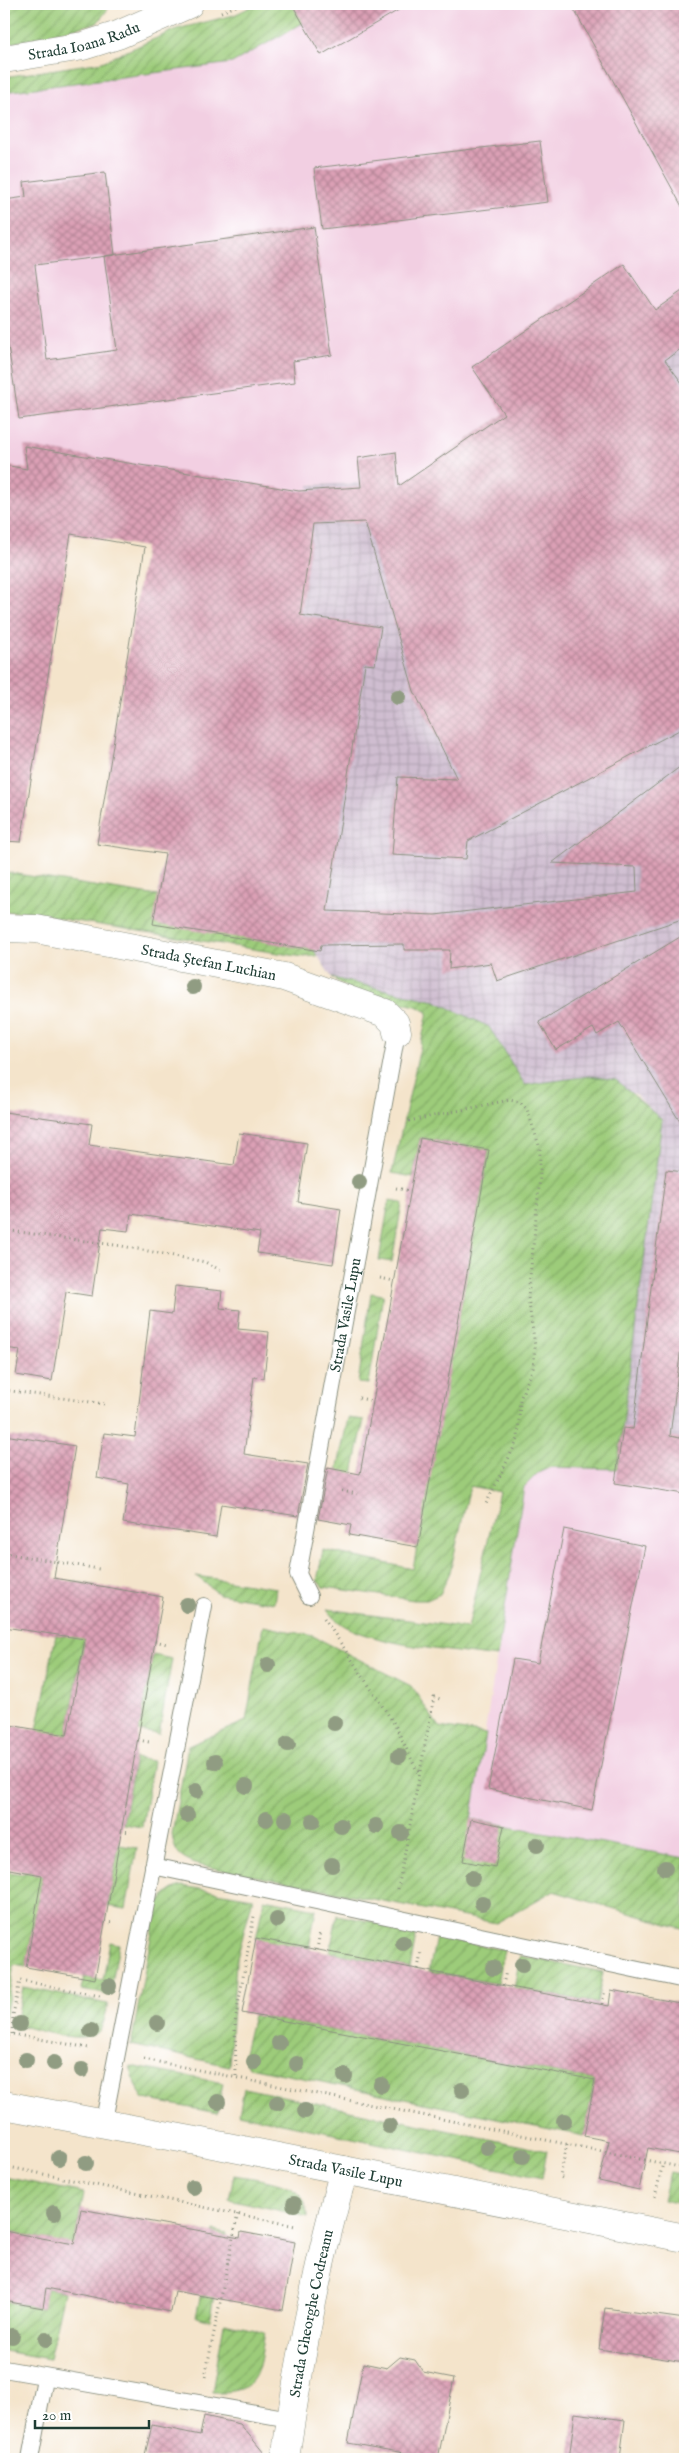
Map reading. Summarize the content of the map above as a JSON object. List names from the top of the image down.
{
  "streets": {
    "street": [
      "Strada Ioana Radu",
      "Strada Ștefan Luchian",
      "Strada Vasile Lupu",
      "Strada Gheorghe Codreanu"
    ]
  },
  "crossings": [
    ["Strada Ștefan Luchian", "Strada Vasile Lupu"],
    ["Strada Vasile Lupu", "Strada Gheorghe Codreanu"]
  ],
  "scale_bar": "20 m"
}
